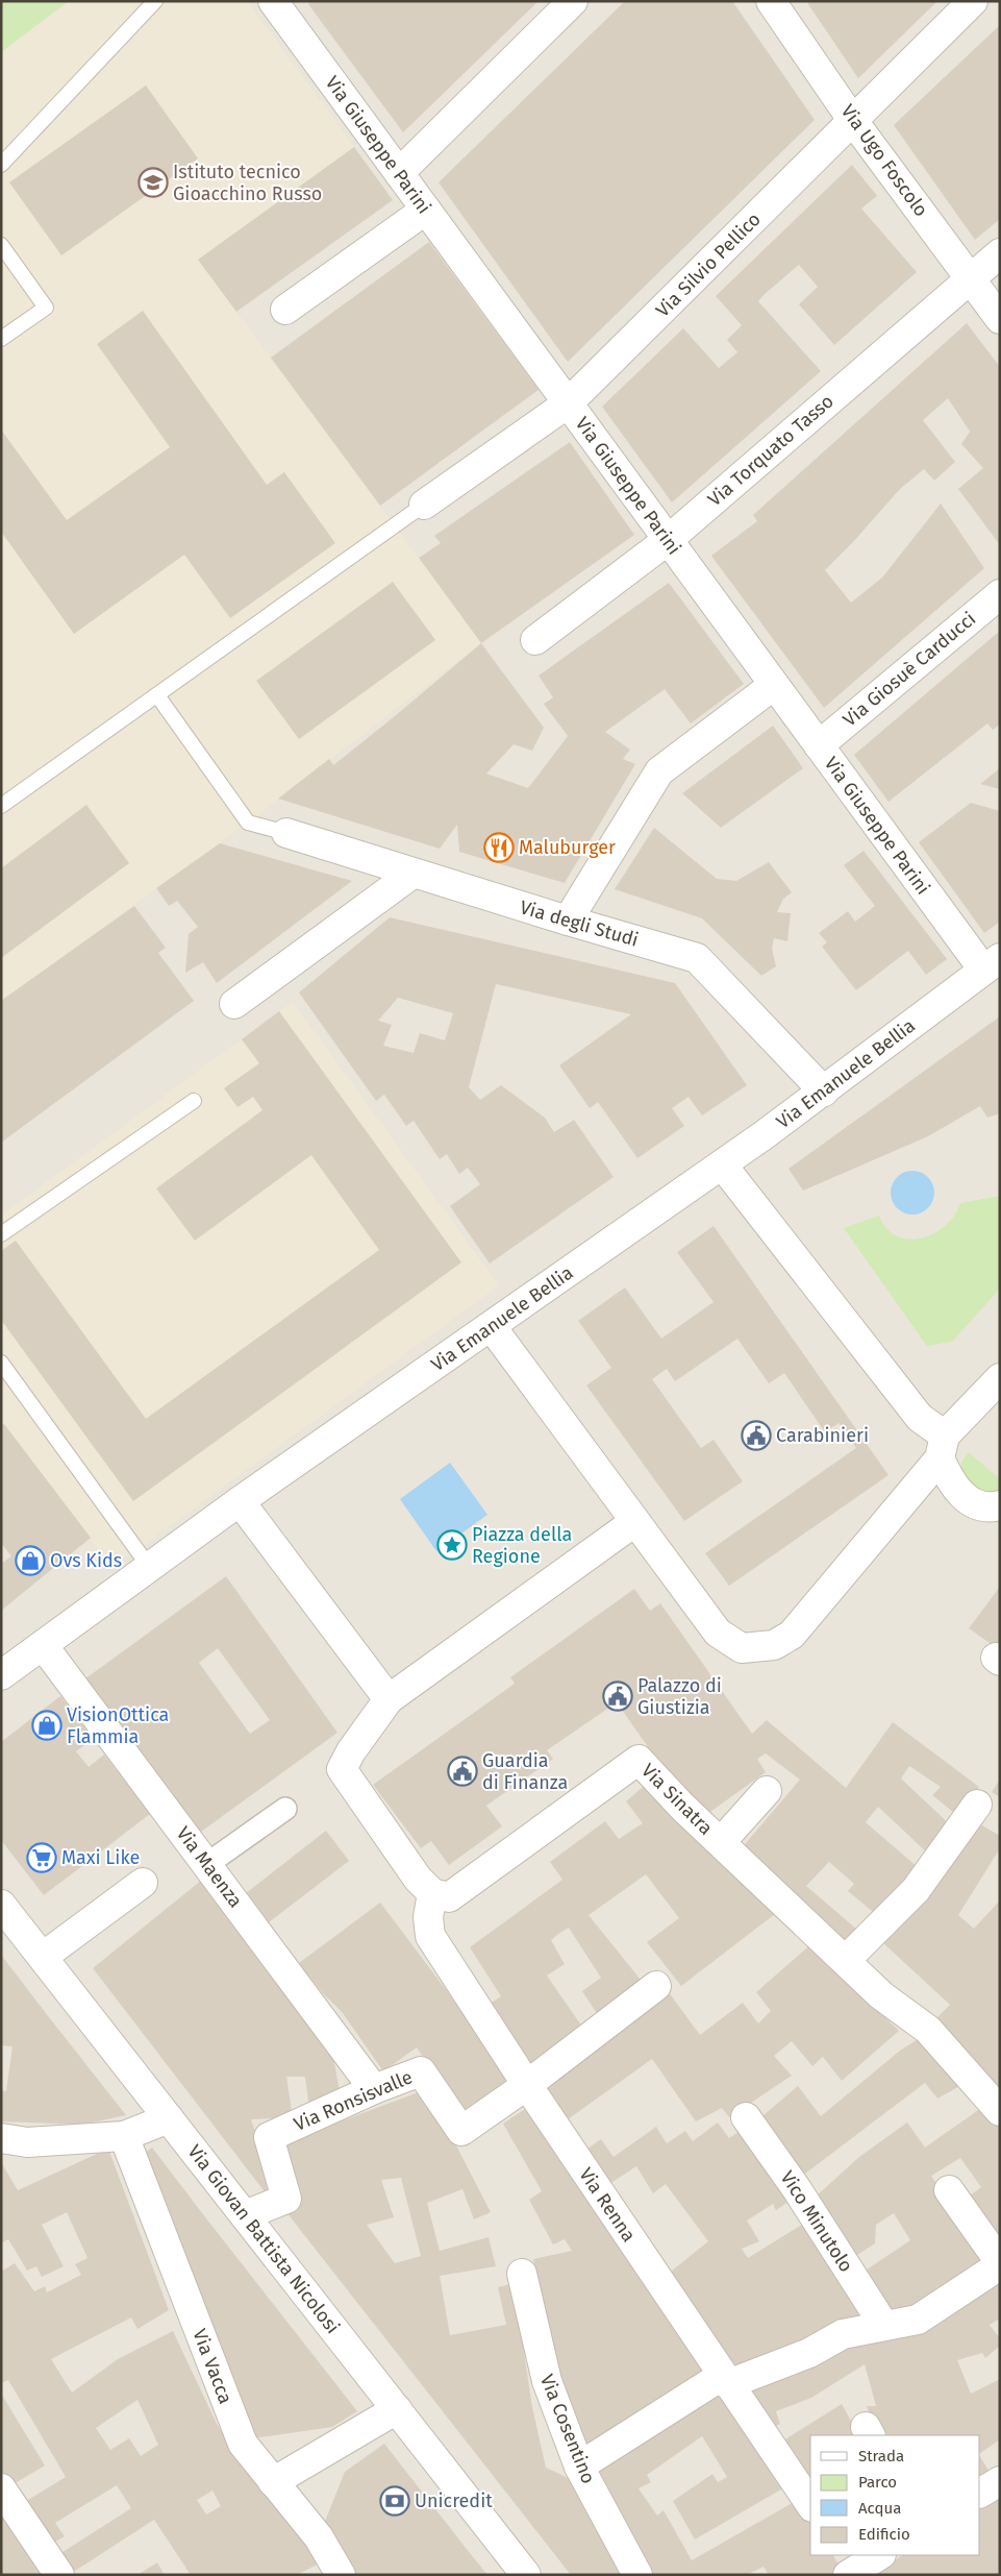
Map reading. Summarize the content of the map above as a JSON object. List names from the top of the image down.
{
  "streets": {
    "street": [
      "Via Giuseppe Parini",
      "Via Ugo Foscolo",
      "Via Silvio Pellico",
      "Via Torquato Tasso",
      "Via Giosuè Carducci",
      "Via degli Studi",
      "Via Emanuele Bellia",
      "Via Sinatra",
      "Via Maenza",
      "Via Ronsisvalle",
      "Via Renna",
      "Vico Minutolo",
      "Via Giovan Battista Nicolosi",
      "Via Vacca",
      "Via Cosentino"
    ]
  },
  "crossings": [
    ["Via Giuseppe Parini", "Via Silvio Pellico"],
    ["Via Giuseppe Parini", "Via Torquato Tasso"],
    ["Via Giuseppe Parini", "Via Giosuè Carducci"],
    ["Via Giuseppe Parini", "Via Emanuele Bellia"],
    ["Via Ugo Foscolo", "Via Silvio Pellico"],
    ["Via Ugo Foscolo", "Via Torquato Tasso"],
    ["Via degli Studi", "Via Emanuele Bellia"],
    ["Via Emanuele Bellia", "Via Maenza"],
    ["Via Sinatra", "Via Renna"],
    ["Via Maenza", "Via Ronsisvalle"],
    ["Via Ronsisvalle", "Via Renna"],
    ["Via Ronsisvalle", "Via Giovan Battista Nicolosi"]
  ],
  "places": {
    "school or university": ["Istituto tecnico Gioacchino Russo"],
    "restaurant": ["Maluburger"],
    "public building": ["Carabinieri", "Palazzo di Giustizia", "Guardia di Finanza"],
    "place": ["Piazza della Regione"],
    "shop": ["Ovs Kids", "VisionOttica Flammia"],
    "supermarket": ["Maxi Like"],
    "bank": ["Unicredit"]
  },
  "legend": [
    "Strada",
    "Parco",
    "Acqua",
    "Edificio"
  ]
}
